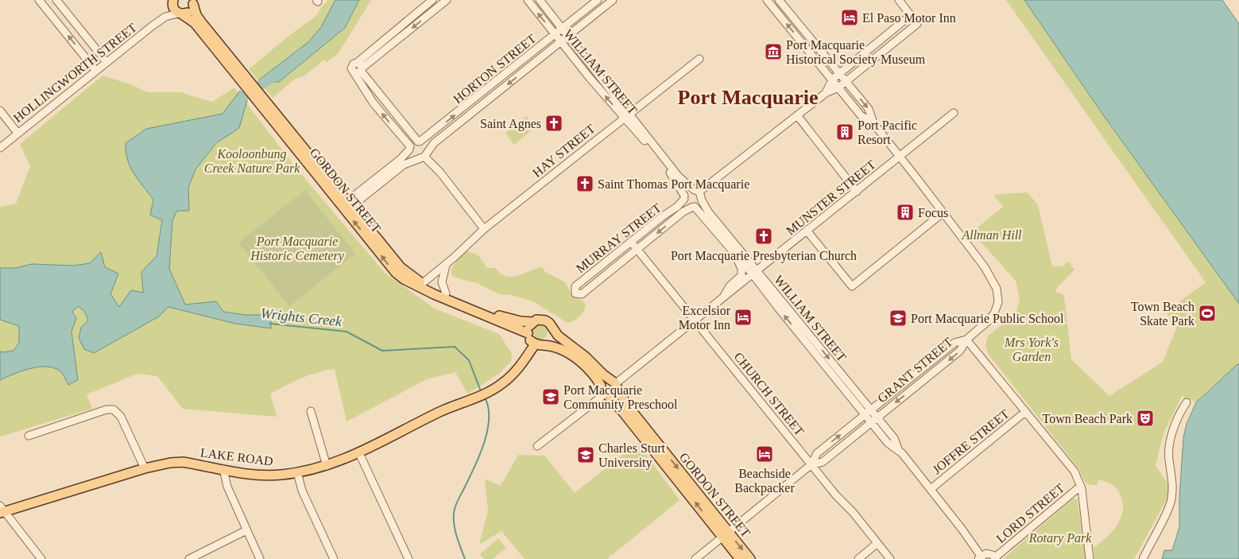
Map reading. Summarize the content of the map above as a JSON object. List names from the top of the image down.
{
  "streets": {
    "main road": ["GORDON STREET", "LAKE ROAD"],
    "street": [
      "HORTON STREET",
      "WILLIAM STREET",
      "HOLLINGWORTH STREET",
      "HAY STREET",
      "MUNSTER STREET",
      "MURRAY STREET",
      "GRANT STREET",
      "CHURCH STREET",
      "JOFFRE STREET",
      "LORD STREET"
    ]
  },
  "crossings": [
    ["HORTON STREET", "WILLIAM STREET"],
    ["HORTON STREET", "GORDON STREET"],
    ["WILLIAM STREET", "HAY STREET"],
    ["WILLIAM STREET", "MUNSTER STREET"],
    ["WILLIAM STREET", "MURRAY STREET"],
    ["WILLIAM STREET", "GRANT STREET"],
    ["WILLIAM STREET", "JOFFRE STREET"],
    ["WILLIAM STREET", "LORD STREET"],
    ["HOLLINGWORTH STREET", "GORDON STREET"],
    ["HAY STREET", "GORDON STREET"],
    ["GORDON STREET", "MUNSTER STREET"],
    ["GORDON STREET", "GRANT STREET"],
    ["GORDON STREET", "LAKE ROAD"],
    ["MUNSTER STREET", "CHURCH STREET"],
    ["MURRAY STREET", "CHURCH STREET"],
    ["GRANT STREET", "CHURCH STREET"]
  ],
  "districts": ["Port Macquarie"],
  "water": ["Wrights Creek"],
  "parks": [
    "Kooloonbung Creek Nature Park",
    "Allman Hill",
    "Port Macquarie Historic Cemetery",
    "Mrs York's Garden",
    "Rotary Park"
  ],
  "places": {
    "hotel": ["El Paso Motor Inn", "Excelsior Motor Inn", "Beachside Backpacker"],
    "museum": ["Port Macquarie Historical Society Museum"],
    "church": ["Saint Agnes", "Saint Thomas Port Macquarie", "Port Macquarie Presbyterian Church"],
    "building": ["Port Pacific Resort", "Focus"],
    "sports": ["Town Beach Skate Park"],
    "school or university": ["Port Macquarie Public School", "Port Macquarie Community Preschool", "Charles Sturt University"],
    "theatre": ["Town Beach Park"]
  }
}
